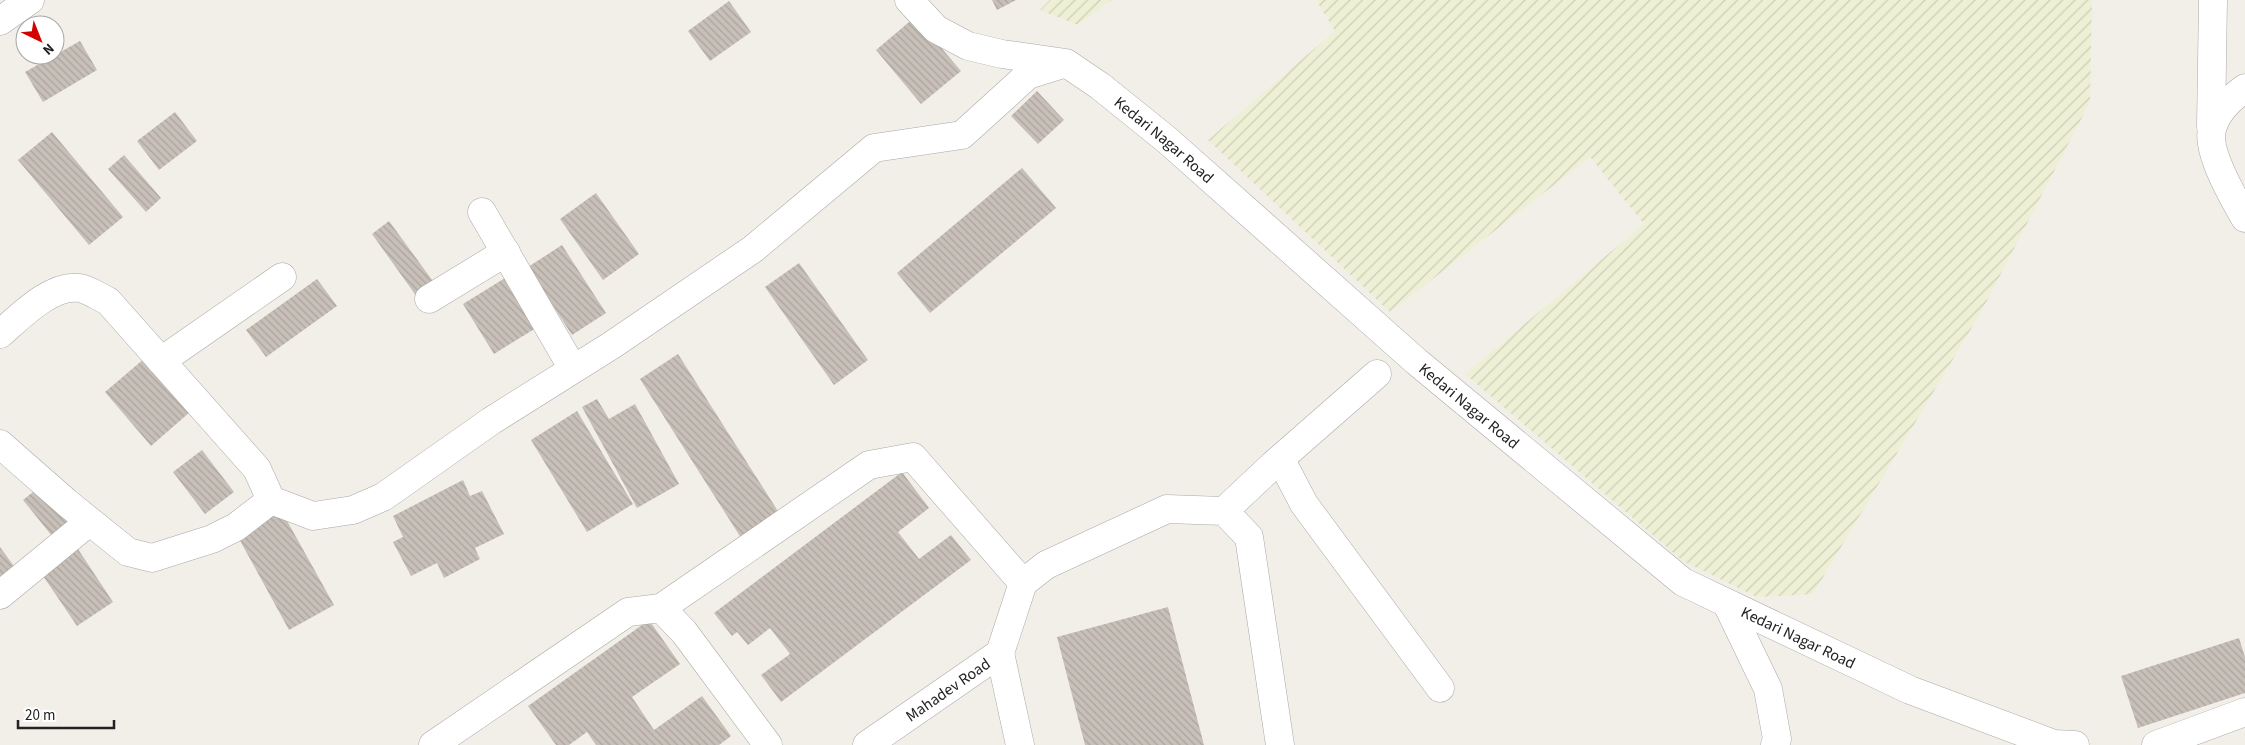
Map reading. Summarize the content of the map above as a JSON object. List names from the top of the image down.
{
  "streets": {
    "street": ["Kedari Nagar Road", "Mahadev Road"]
  },
  "scale_bar": "20 m",
  "north": "bottom right"
}
